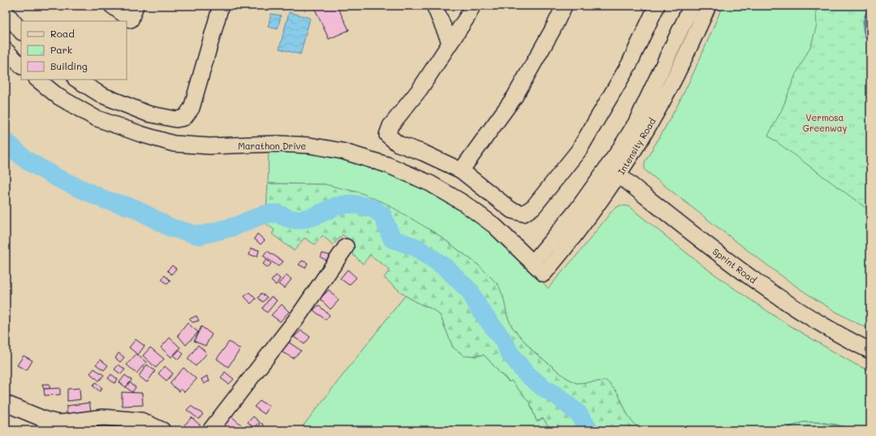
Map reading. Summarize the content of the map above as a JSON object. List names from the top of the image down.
{
  "streets": {
    "street": ["Marathon Drive", "Intensity Road", "Sprint Road"]
  },
  "crossings": [
    ["Marathon Drive", "Intensity Road"],
    ["Intensity Road", "Sprint Road"]
  ],
  "parks": ["Vermosa Greenway"],
  "legend": ["Road", "Park", "Building"]
}
